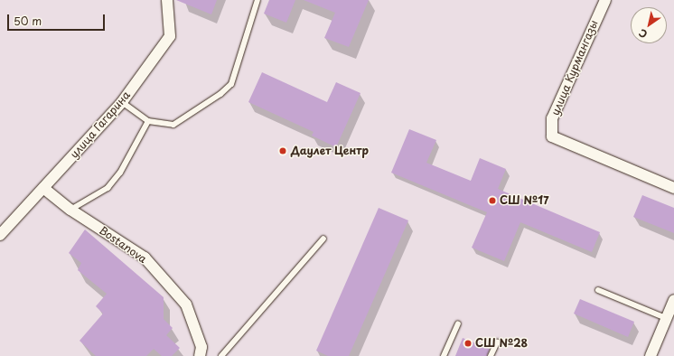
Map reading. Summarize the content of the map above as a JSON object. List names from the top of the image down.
{
  "streets": {
    "street": ["улица Курмангазы", "улица Гагарина", "Bostanova"]
  },
  "crossings": [
    ["улица Гагарина", "Bostanova"]
  ],
  "places": ["Даулет Центр", "СШ №17", "СШ №28"],
  "scale_bar": "50 m",
  "north": "bottom left"
}
